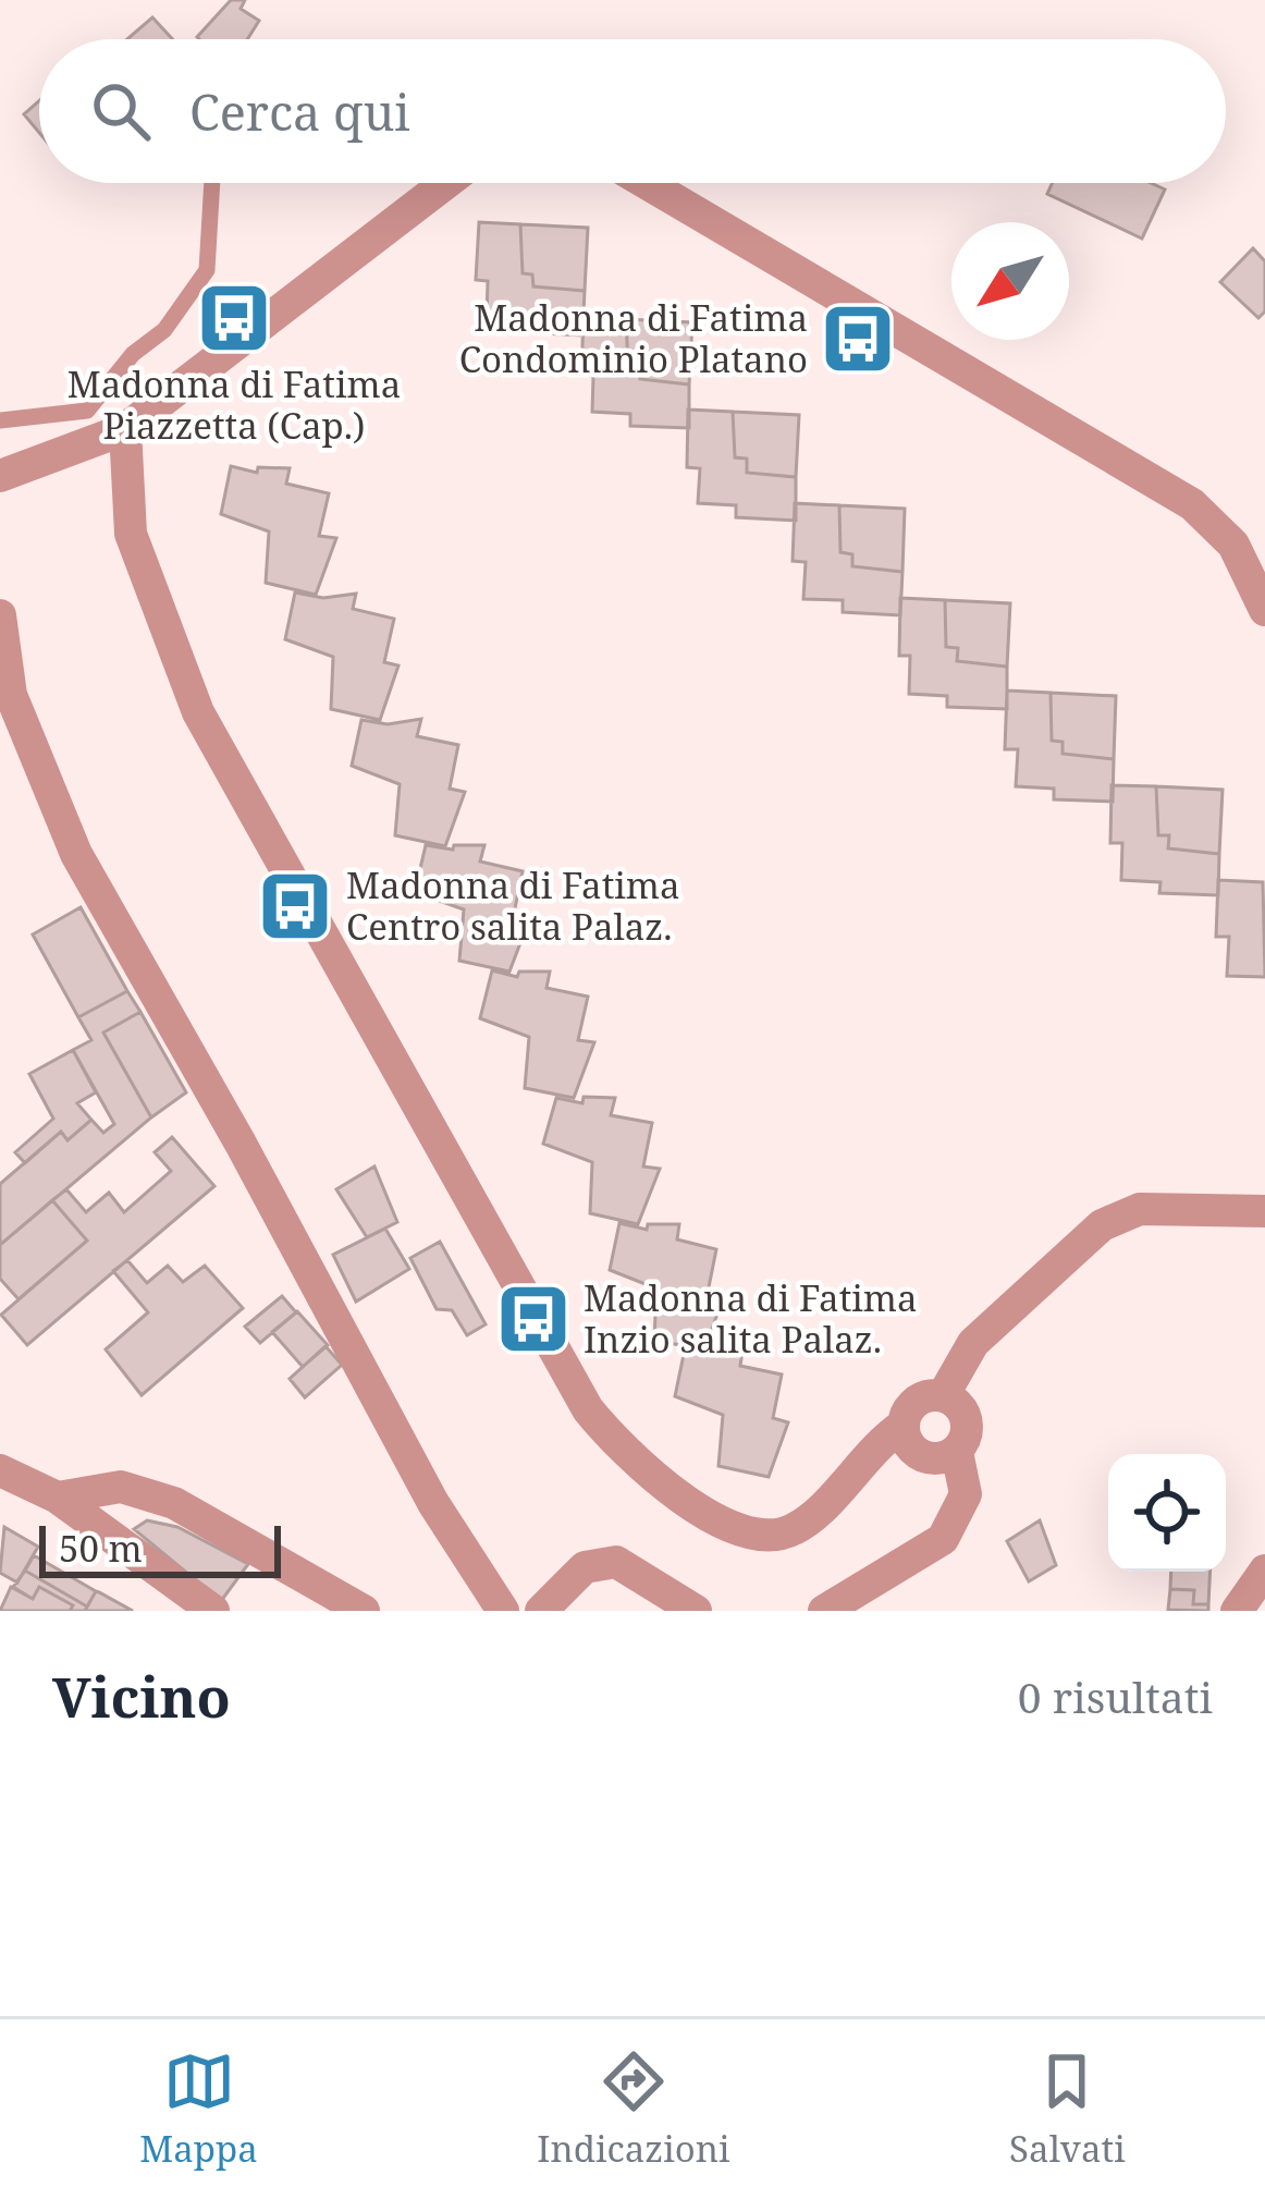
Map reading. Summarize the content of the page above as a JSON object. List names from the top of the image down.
{
  "places": {
    "bus stop": [
      "Madonna di Fatima Piazzetta (Cap.)",
      "Madonna di Fatima Condominio Platano",
      "Madonna di Fatima Centro salita Palaz.",
      "Madonna di Fatima Inzio salita Palaz."
    ]
  },
  "scale_bar": "50 m",
  "north": "bottom left",
  "page": {
    "search": "Cerca qui",
    "scale": "50 m",
    "heading": ["Vicino", "0 risultati"],
    "nav": ["Mappa", "Indicazioni", "Salvati"]
  }
}
